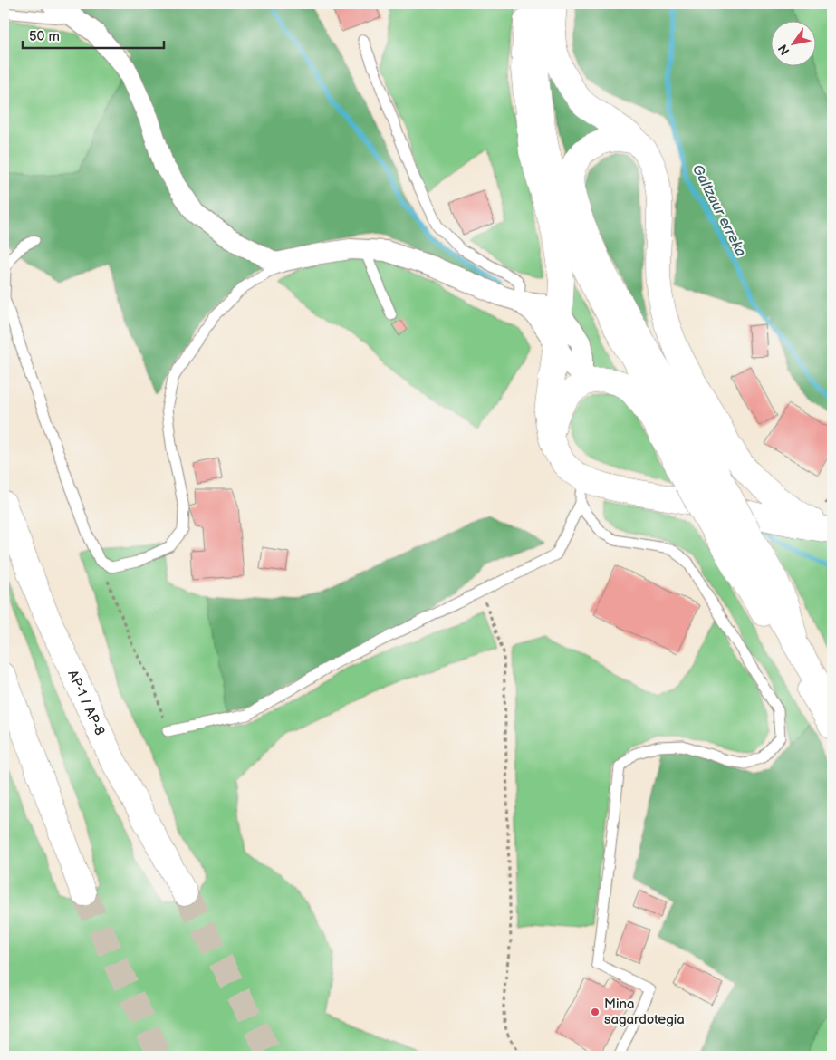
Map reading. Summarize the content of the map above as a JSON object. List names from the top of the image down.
{
  "streets": {
    "main road": ["AP-1 / AP-8"]
  },
  "water": ["Galtzaur erreka"],
  "places": ["Mina sagardotegia"],
  "scale_bar": "50 m",
  "north": "bottom left"
}
